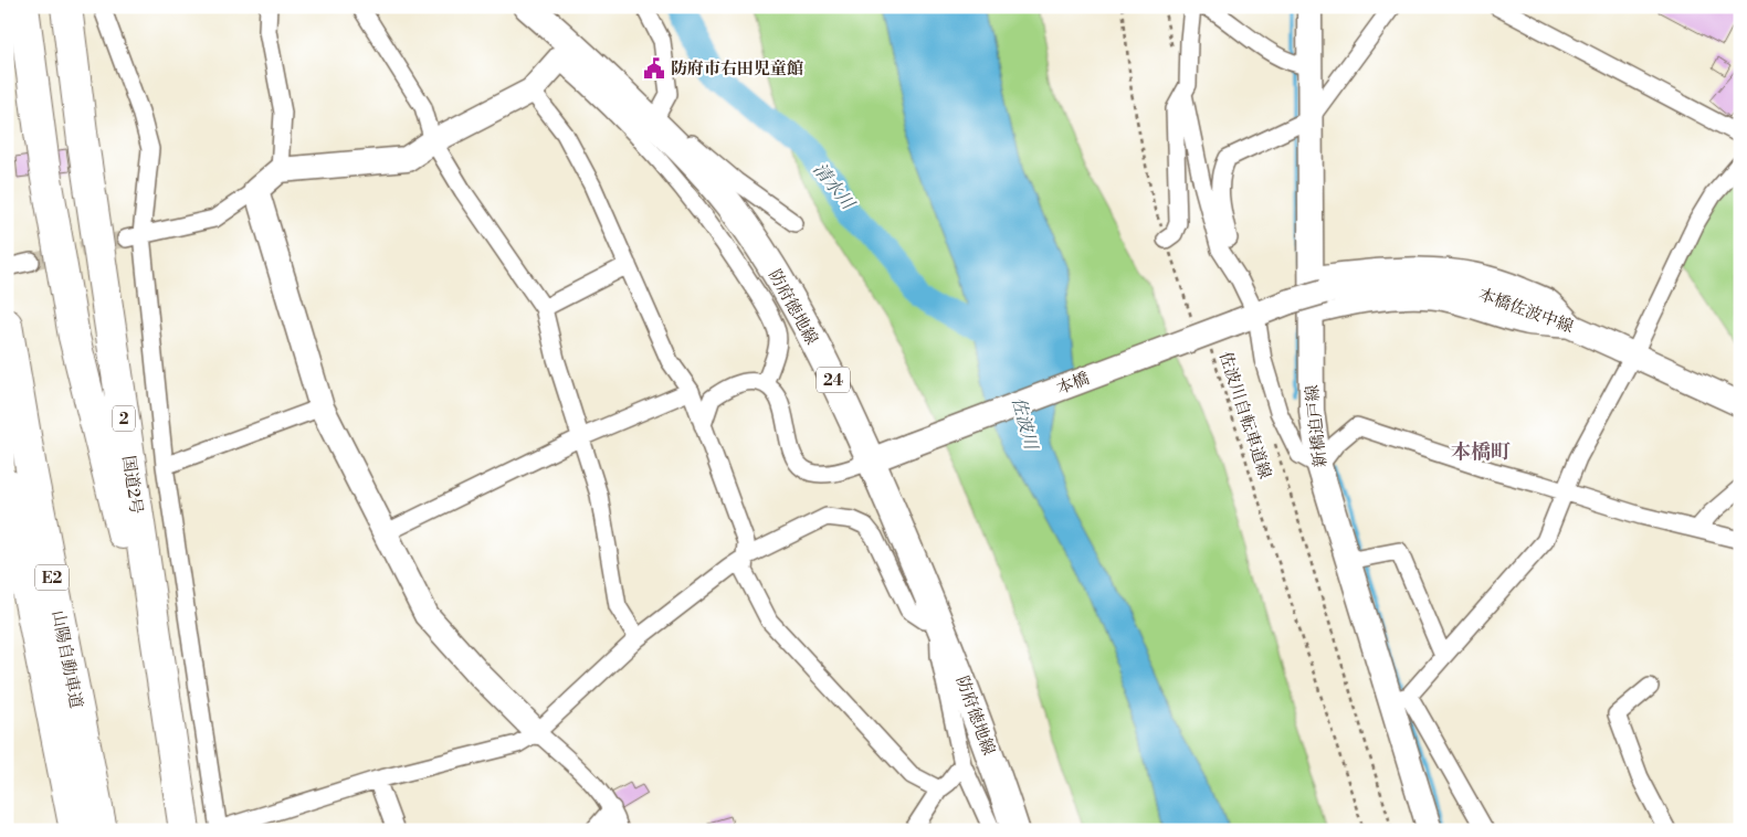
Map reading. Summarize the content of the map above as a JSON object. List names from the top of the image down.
{
  "streets": {
    "highway": [
      "2",
      "国道2号",
      "E2",
      "山陽自動車道"
    ],
    "main road": ["防府徳地線", "24"],
    "street": ["本橋佐波中線", "本橋", "新橋迫戸線"],
    "path": ["佐波川自転車道線"]
  },
  "crossings": [
    ["防府徳地線", "本橋"],
    ["本橋佐波中線", "本橋"],
    ["本橋佐波中線", "新橋迫戸線"]
  ],
  "districts": ["本橋町"],
  "water": ["清水川", "佐波川"],
  "places": {
    "public building": ["防府市右田児童館"]
  }
}
